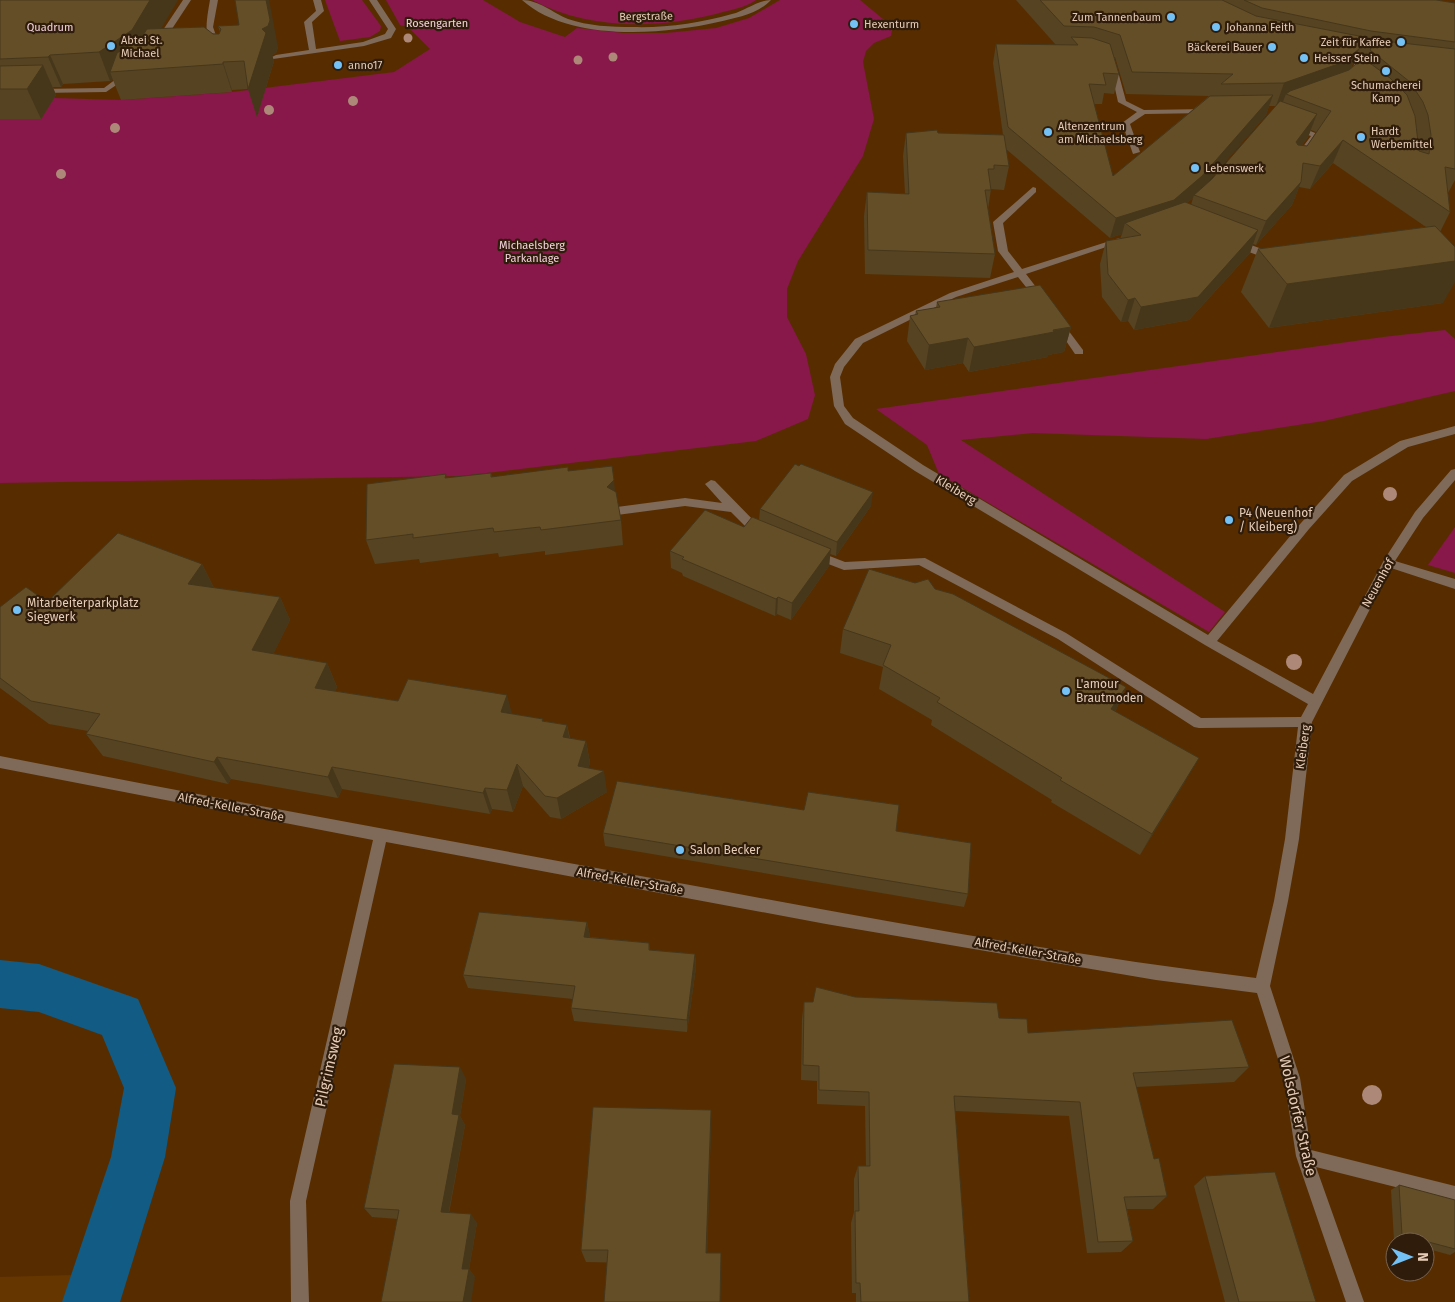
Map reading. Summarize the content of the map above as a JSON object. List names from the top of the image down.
{
  "streets": {
    "street": [
      "Bergstraße",
      "Kleiberg",
      "Neuenhof",
      "Alfred-Keller-Straße",
      "Pilgrimsweg",
      "Wolsdorfer Straße"
    ]
  },
  "crossings": [
    ["Kleiberg", "Neuenhof"],
    ["Kleiberg", "Alfred-Keller-Straße"],
    ["Kleiberg", "Wolsdorfer Straße"],
    ["Alfred-Keller-Straße", "Pilgrimsweg"],
    ["Alfred-Keller-Straße", "Wolsdorfer Straße"]
  ],
  "parks": ["Rosengarten", "Quadrum", "Michaelsberg Parkanlage"],
  "places": [
    "Zum Tannenbaum",
    "Hexenturm",
    "Johanna Feith",
    "Zeit für Kaffee",
    "Abtei St. Michael",
    "Bäckerei Bauer",
    "Heisser Stein",
    "anno17",
    "Schumacherei Kamp",
    "Altenzentrum am Michaelsberg",
    "Hardt Werbemittel",
    "Lebenswerk",
    "P4 (Neuenhof / Kleiberg)",
    "Mitarbeiterparkplatz Siegwerk",
    "L'amour Brautmoden",
    "Salon Becker"
  ],
  "north": "right"
}
